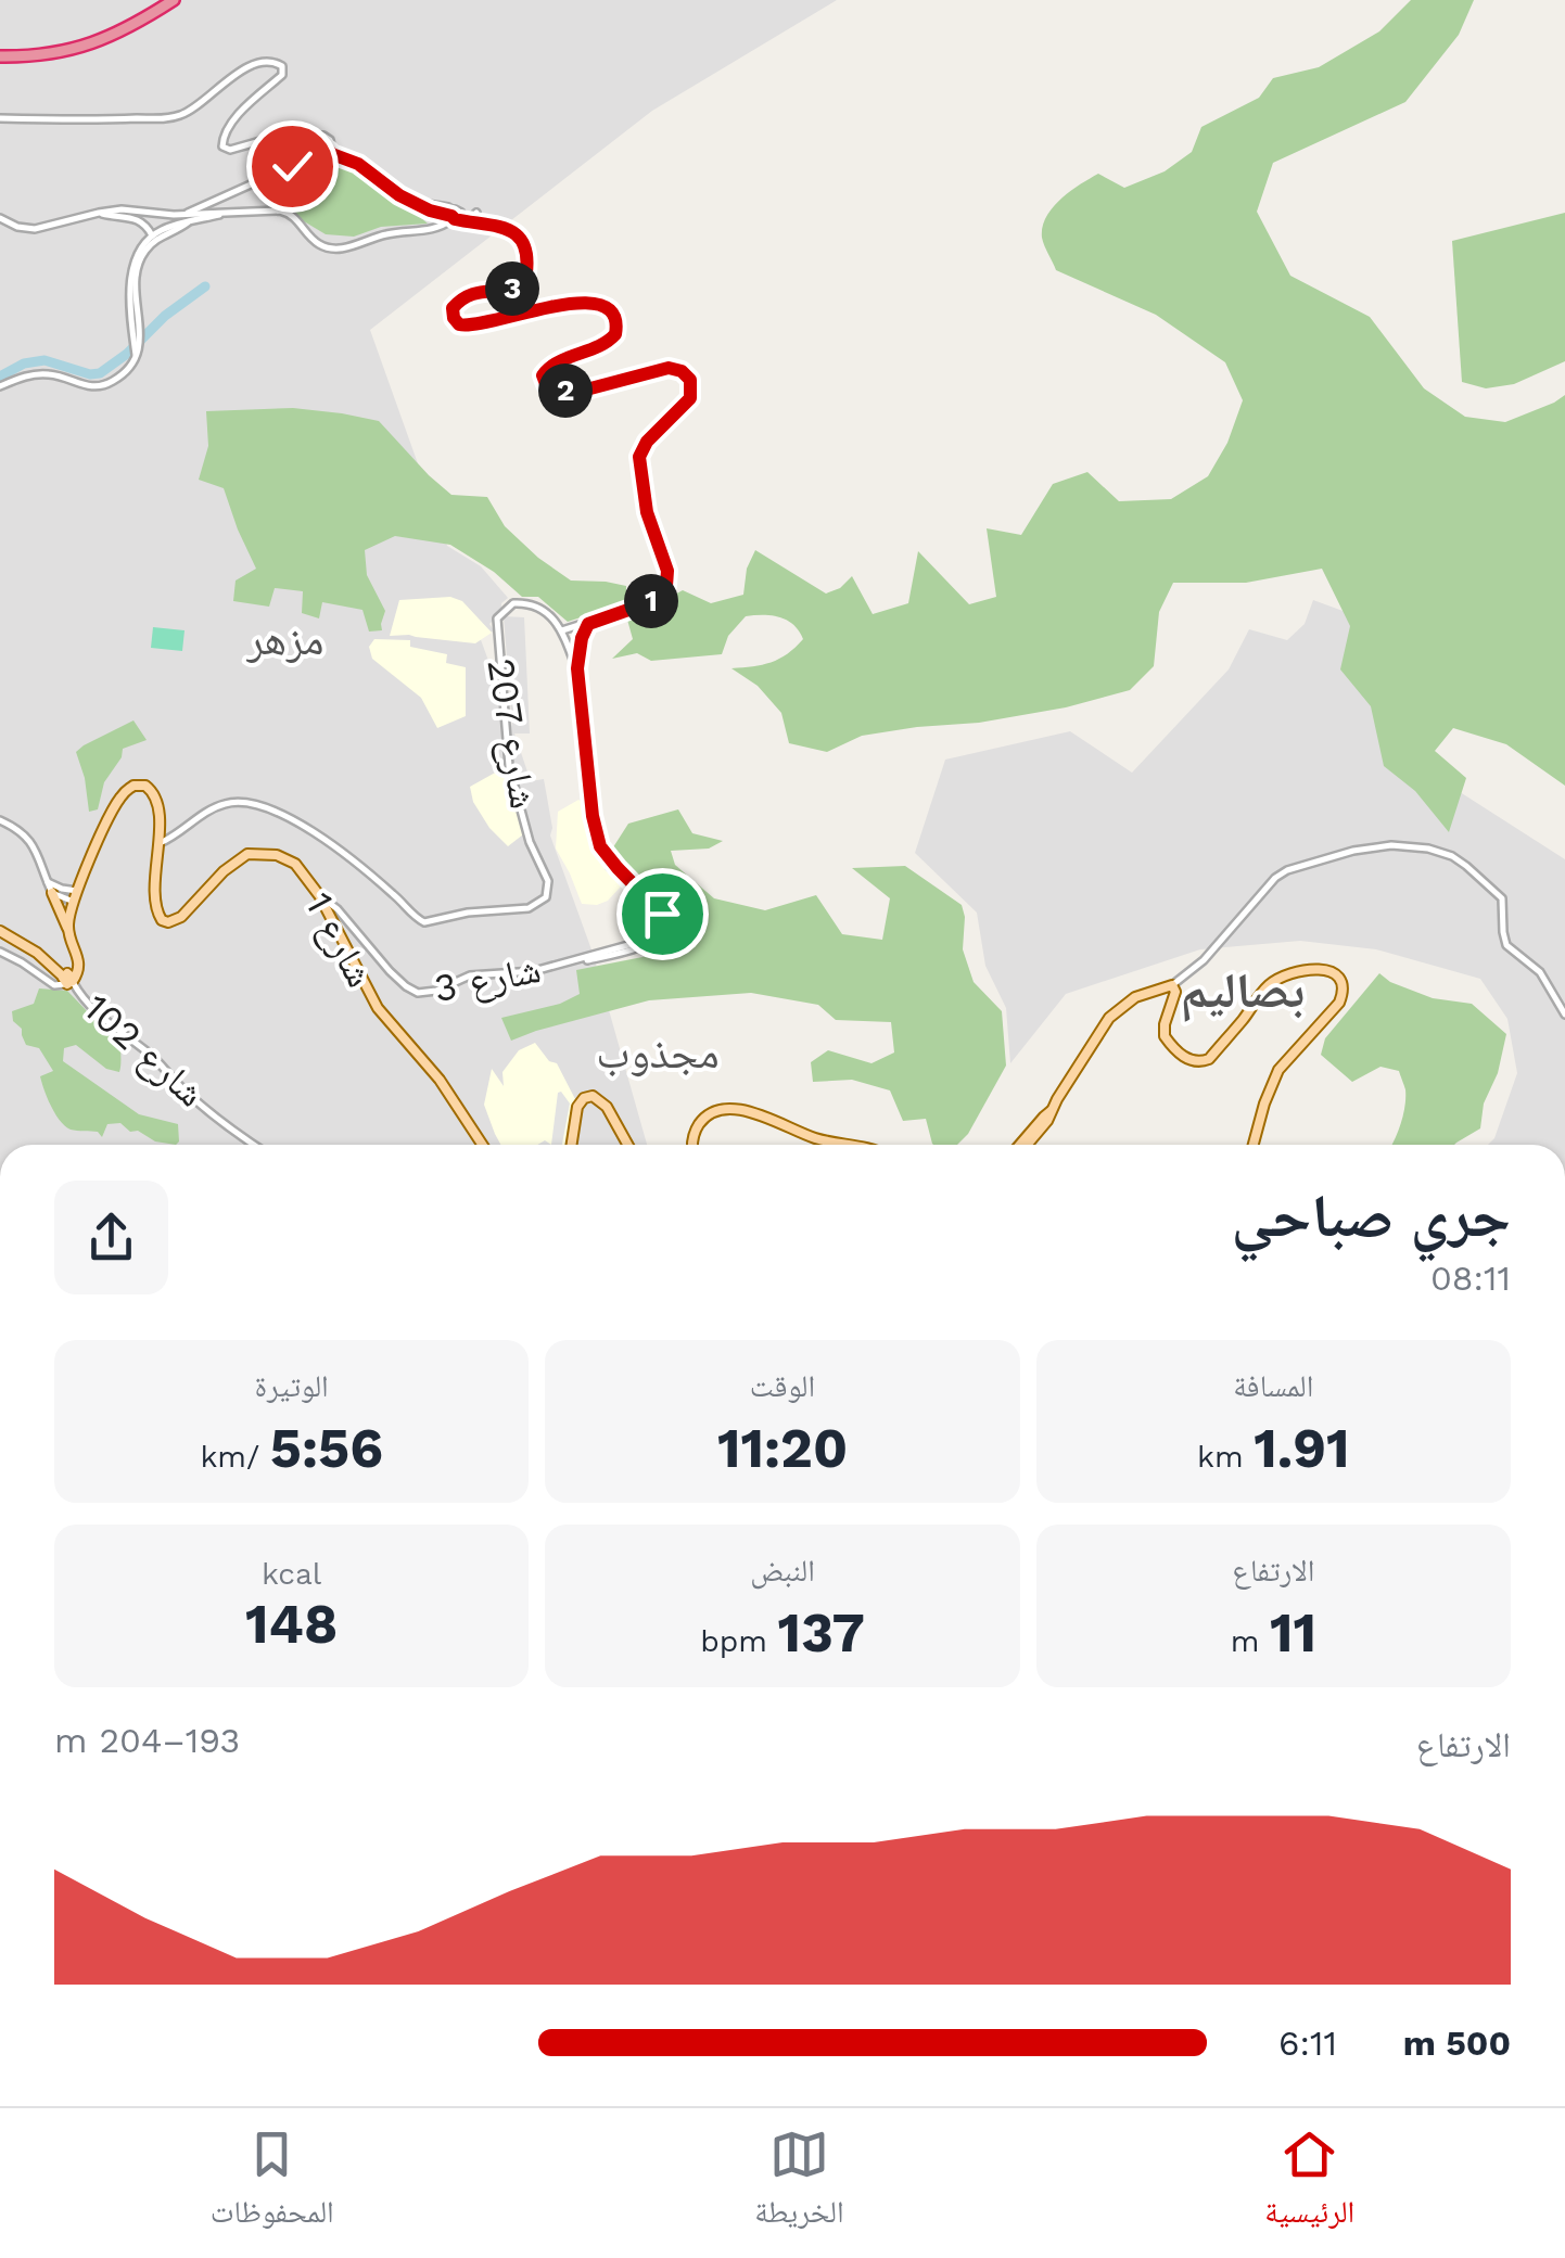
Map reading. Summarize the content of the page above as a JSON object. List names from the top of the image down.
{
  "streets": {
    "main road": ["شارع 1", "شارع 102"],
    "street": ["شارع 207", "شارع 3"]
  },
  "crossings": [
    ["شارع 207", "شارع 1"],
    ["شارع 207", "شارع 3"],
    ["شارع 1", "شارع 3"]
  ],
  "districts": ["مزهر", "بصاليم", "مجذوب"],
  "page": {
    "pins": ["3", "2", "1"],
    "heading": ["جري صباحي", "08:11"],
    "stats": [
      ["المسافة", "1.91 km"],
      ["الوقت", "11:20"],
      ["الوتيرة", "5:56 /km"],
      ["الارتفاع", "11 m"],
      ["النبض", "137 bpm"],
      ["kcal", "148"]
    ],
    "chart": ["الارتفاع", "193–204 m"],
    "list": [
      {
        "name": "500 m",
        "note": "6:11"
      }
    ],
    "tabs": ["الرئيسية", "الخريطة", "المحفوظات"]
  }
}
